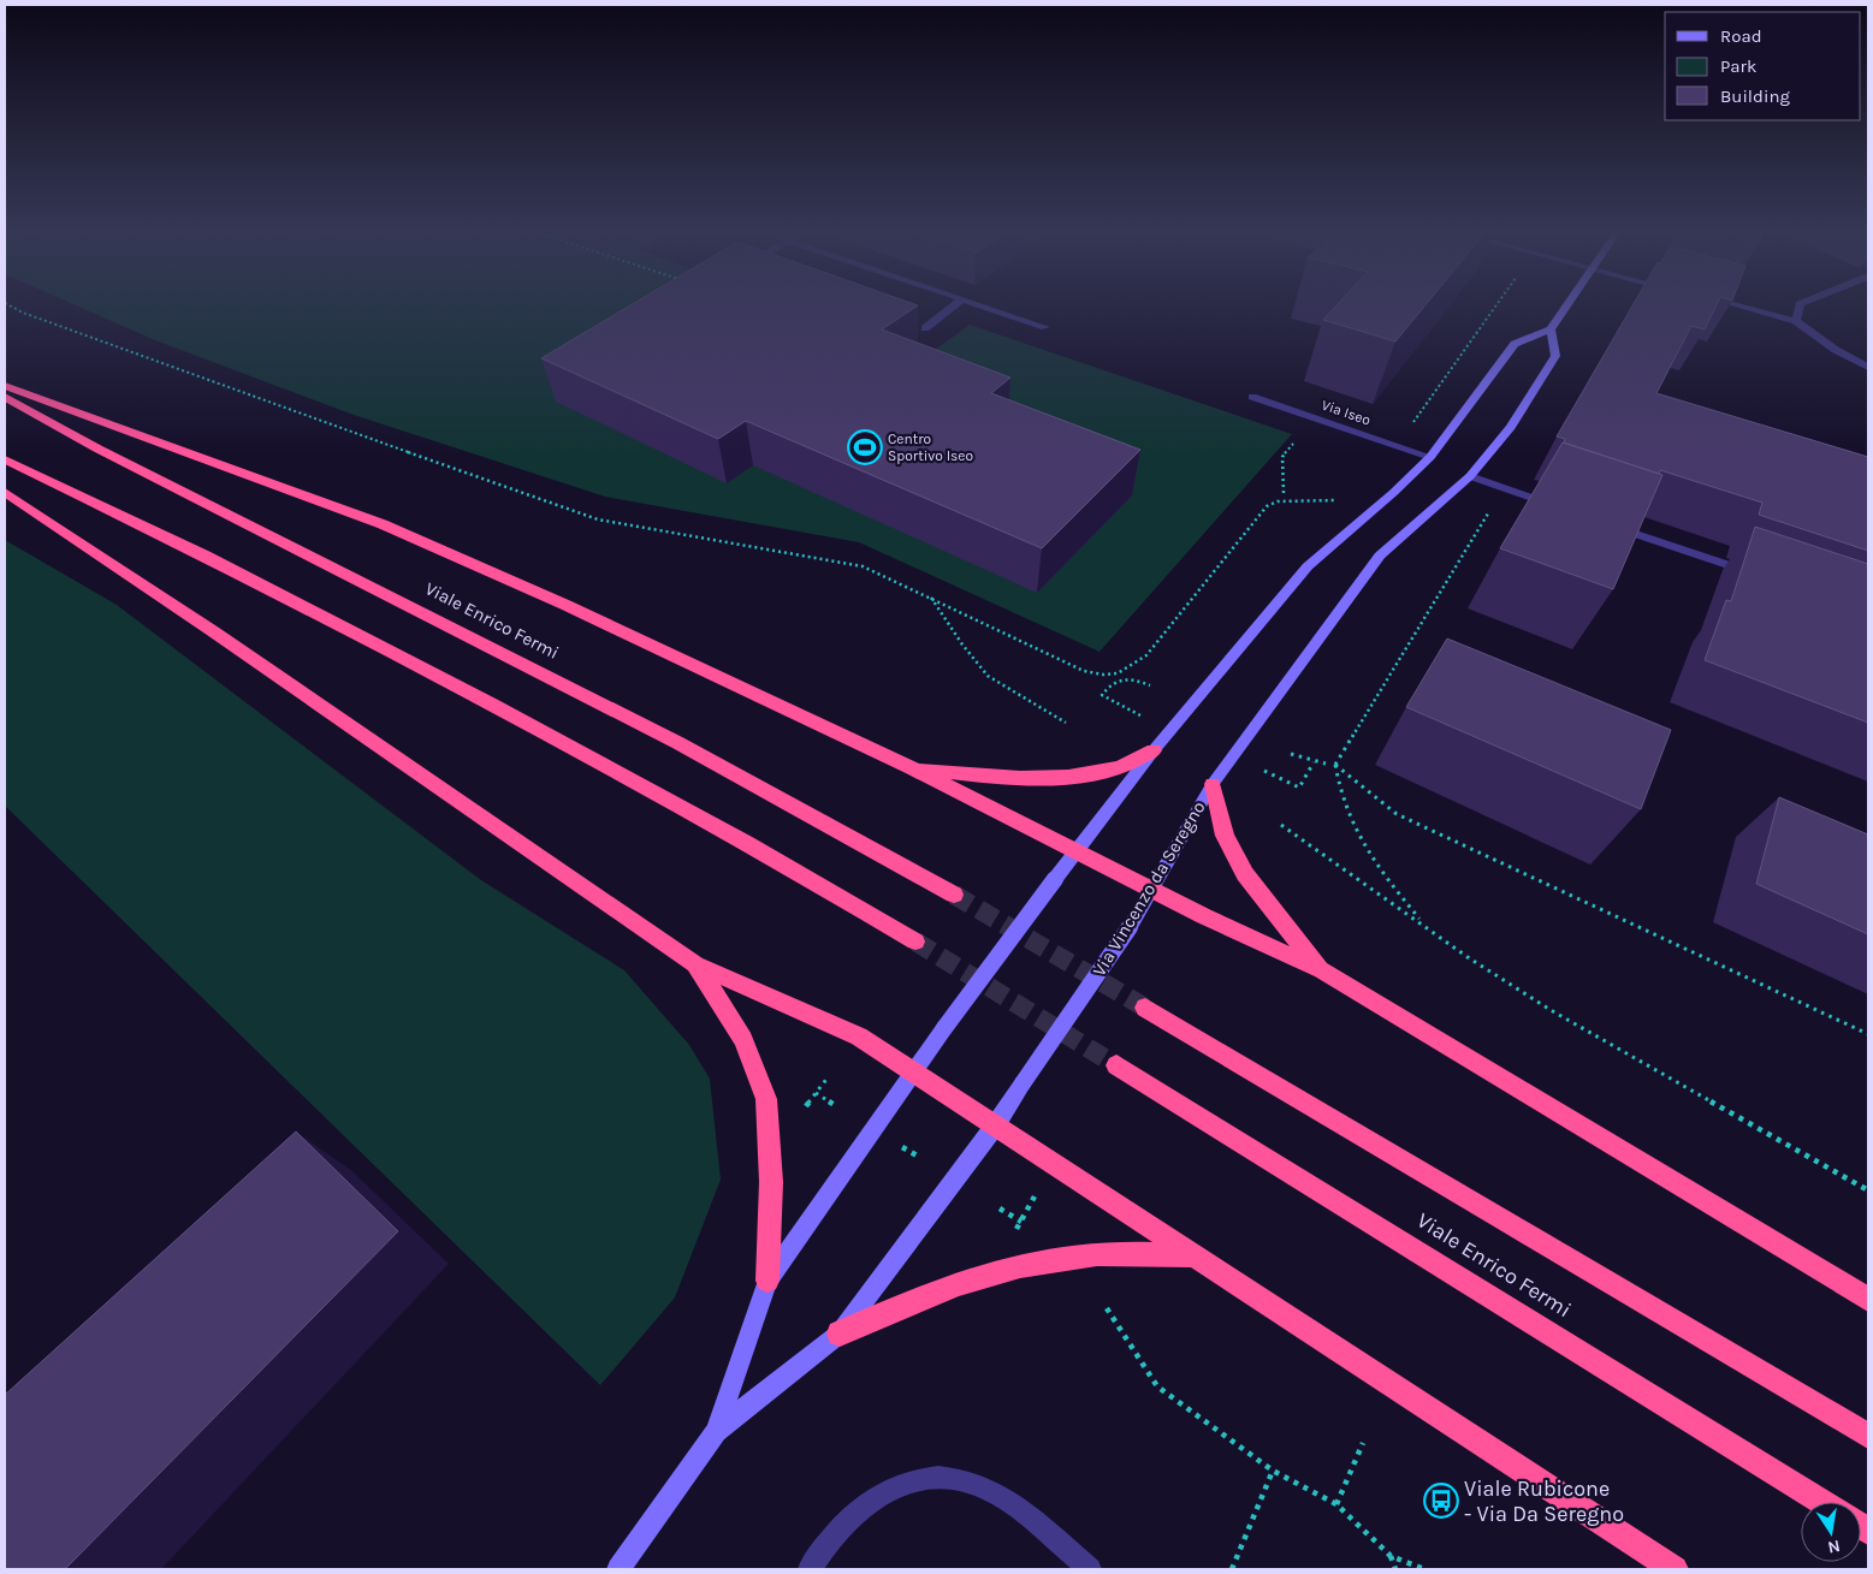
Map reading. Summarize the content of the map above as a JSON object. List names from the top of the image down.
{
  "streets": {
    "highway": ["Viale Enrico Fermi"],
    "main road": ["Via Vincenzo da Seregno"],
    "street": ["Via Iseo"]
  },
  "crossings": [
    ["Via Iseo", "Via Vincenzo da Seregno"]
  ],
  "places": {
    "sports": ["Centro Sportivo Iseo"],
    "bus stop": ["Viale Rubicone - Via Da Seregno"]
  },
  "legend": ["Road", "Park", "Building"],
  "north": "bottom"
}
